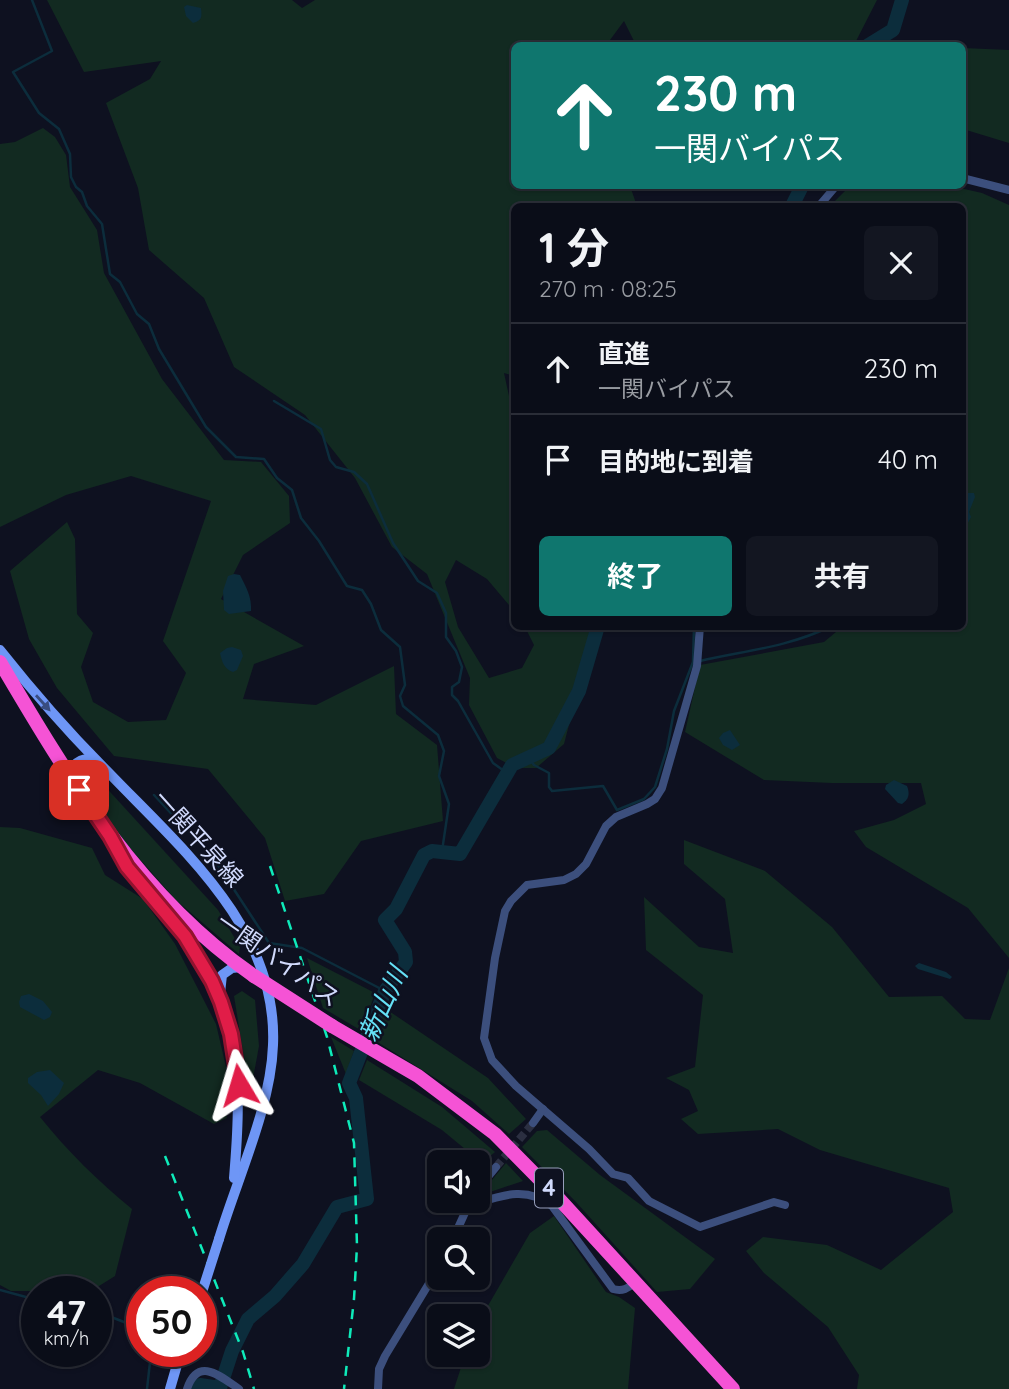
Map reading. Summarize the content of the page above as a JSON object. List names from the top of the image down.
{
  "streets": {
    "highway": ["一関バイパス", "4"],
    "main road": ["一関平泉線"]
  },
  "crossings": [
    ["一関平泉線", "一関バイパス"]
  ],
  "water": ["新山川"],
  "page": {
    "turn": ["230 m", "一関バイパス"],
    "heading": ["1 分", "270 m · 08:25"],
    "list": [
      {
        "name": "直進",
        "note": "一関バイパス",
        "value": "230 m"
      },
      {
        "name": "目的地に到着",
        "value": "40 m"
      }
    ],
    "buttons": ["終了", "共有"],
    "speed": "47 km/h",
    "limit": "50"
  }
}
